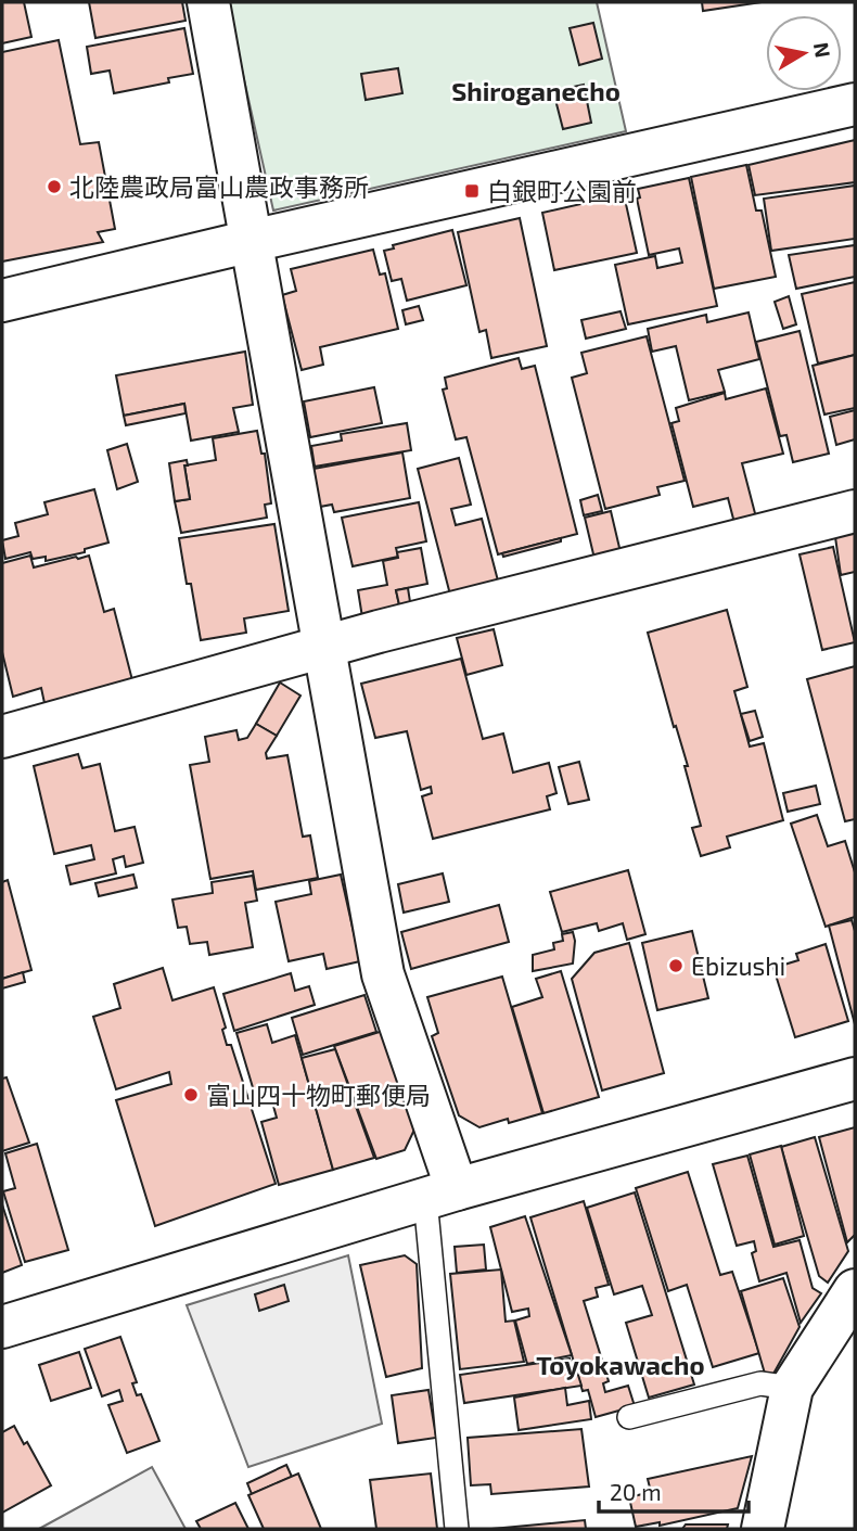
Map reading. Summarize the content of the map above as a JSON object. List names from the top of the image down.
{
  "districts": ["Shiroganecho", "Toyokawacho"],
  "places": {
    "other": ["北陸農政局富山農政事務所", "Ebizushi", "富山四十物町郵便局"],
    "transit": ["白銀町公園前"]
  },
  "scale_bar": "20 m",
  "north": "right"
}
